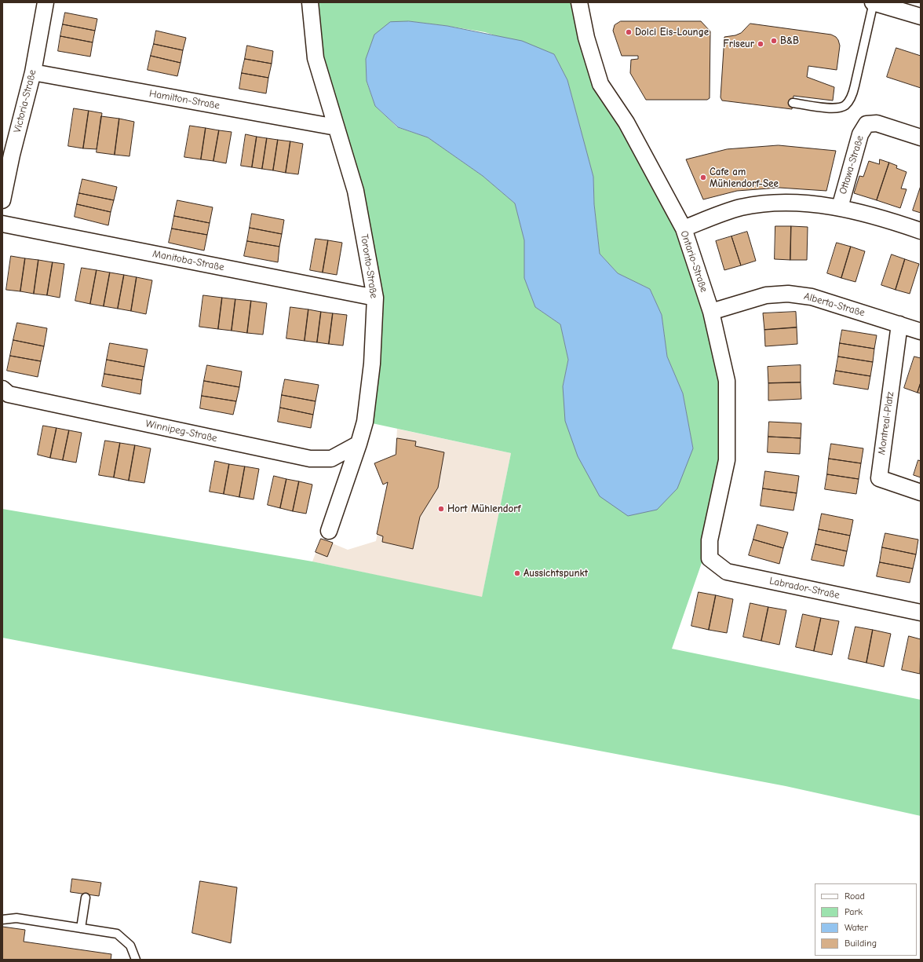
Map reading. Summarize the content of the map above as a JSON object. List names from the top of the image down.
{
  "streets": {
    "street": [
      "Hamilton-Straße",
      "Victoria-Straße",
      "Ottawa-Straße",
      "Manitoba-Straße",
      "Ontario-Straße",
      "Toronto-Straße",
      "Alberta-Straße",
      "Montreal-Platz",
      "Winnipeg-Straße",
      "Labrador-Straße"
    ]
  },
  "crossings": [
    ["Hamilton-Straße", "Victoria-Straße"],
    ["Hamilton-Straße", "Toronto-Straße"],
    ["Ottawa-Straße", "Ontario-Straße"],
    ["Manitoba-Straße", "Toronto-Straße"],
    ["Ontario-Straße", "Alberta-Straße"],
    ["Ontario-Straße", "Labrador-Straße"],
    ["Toronto-Straße", "Winnipeg-Straße"],
    ["Alberta-Straße", "Montreal-Platz"]
  ],
  "places": [
    "Dolci Eis-Lounge",
    "B&B",
    "Friseur",
    "Cafe am Mühlendorf-See",
    "Hort Mühlendorf",
    "Aussichtspunkt"
  ],
  "legend": [
    "Road",
    "Park",
    "Water",
    "Building"
  ]
}
